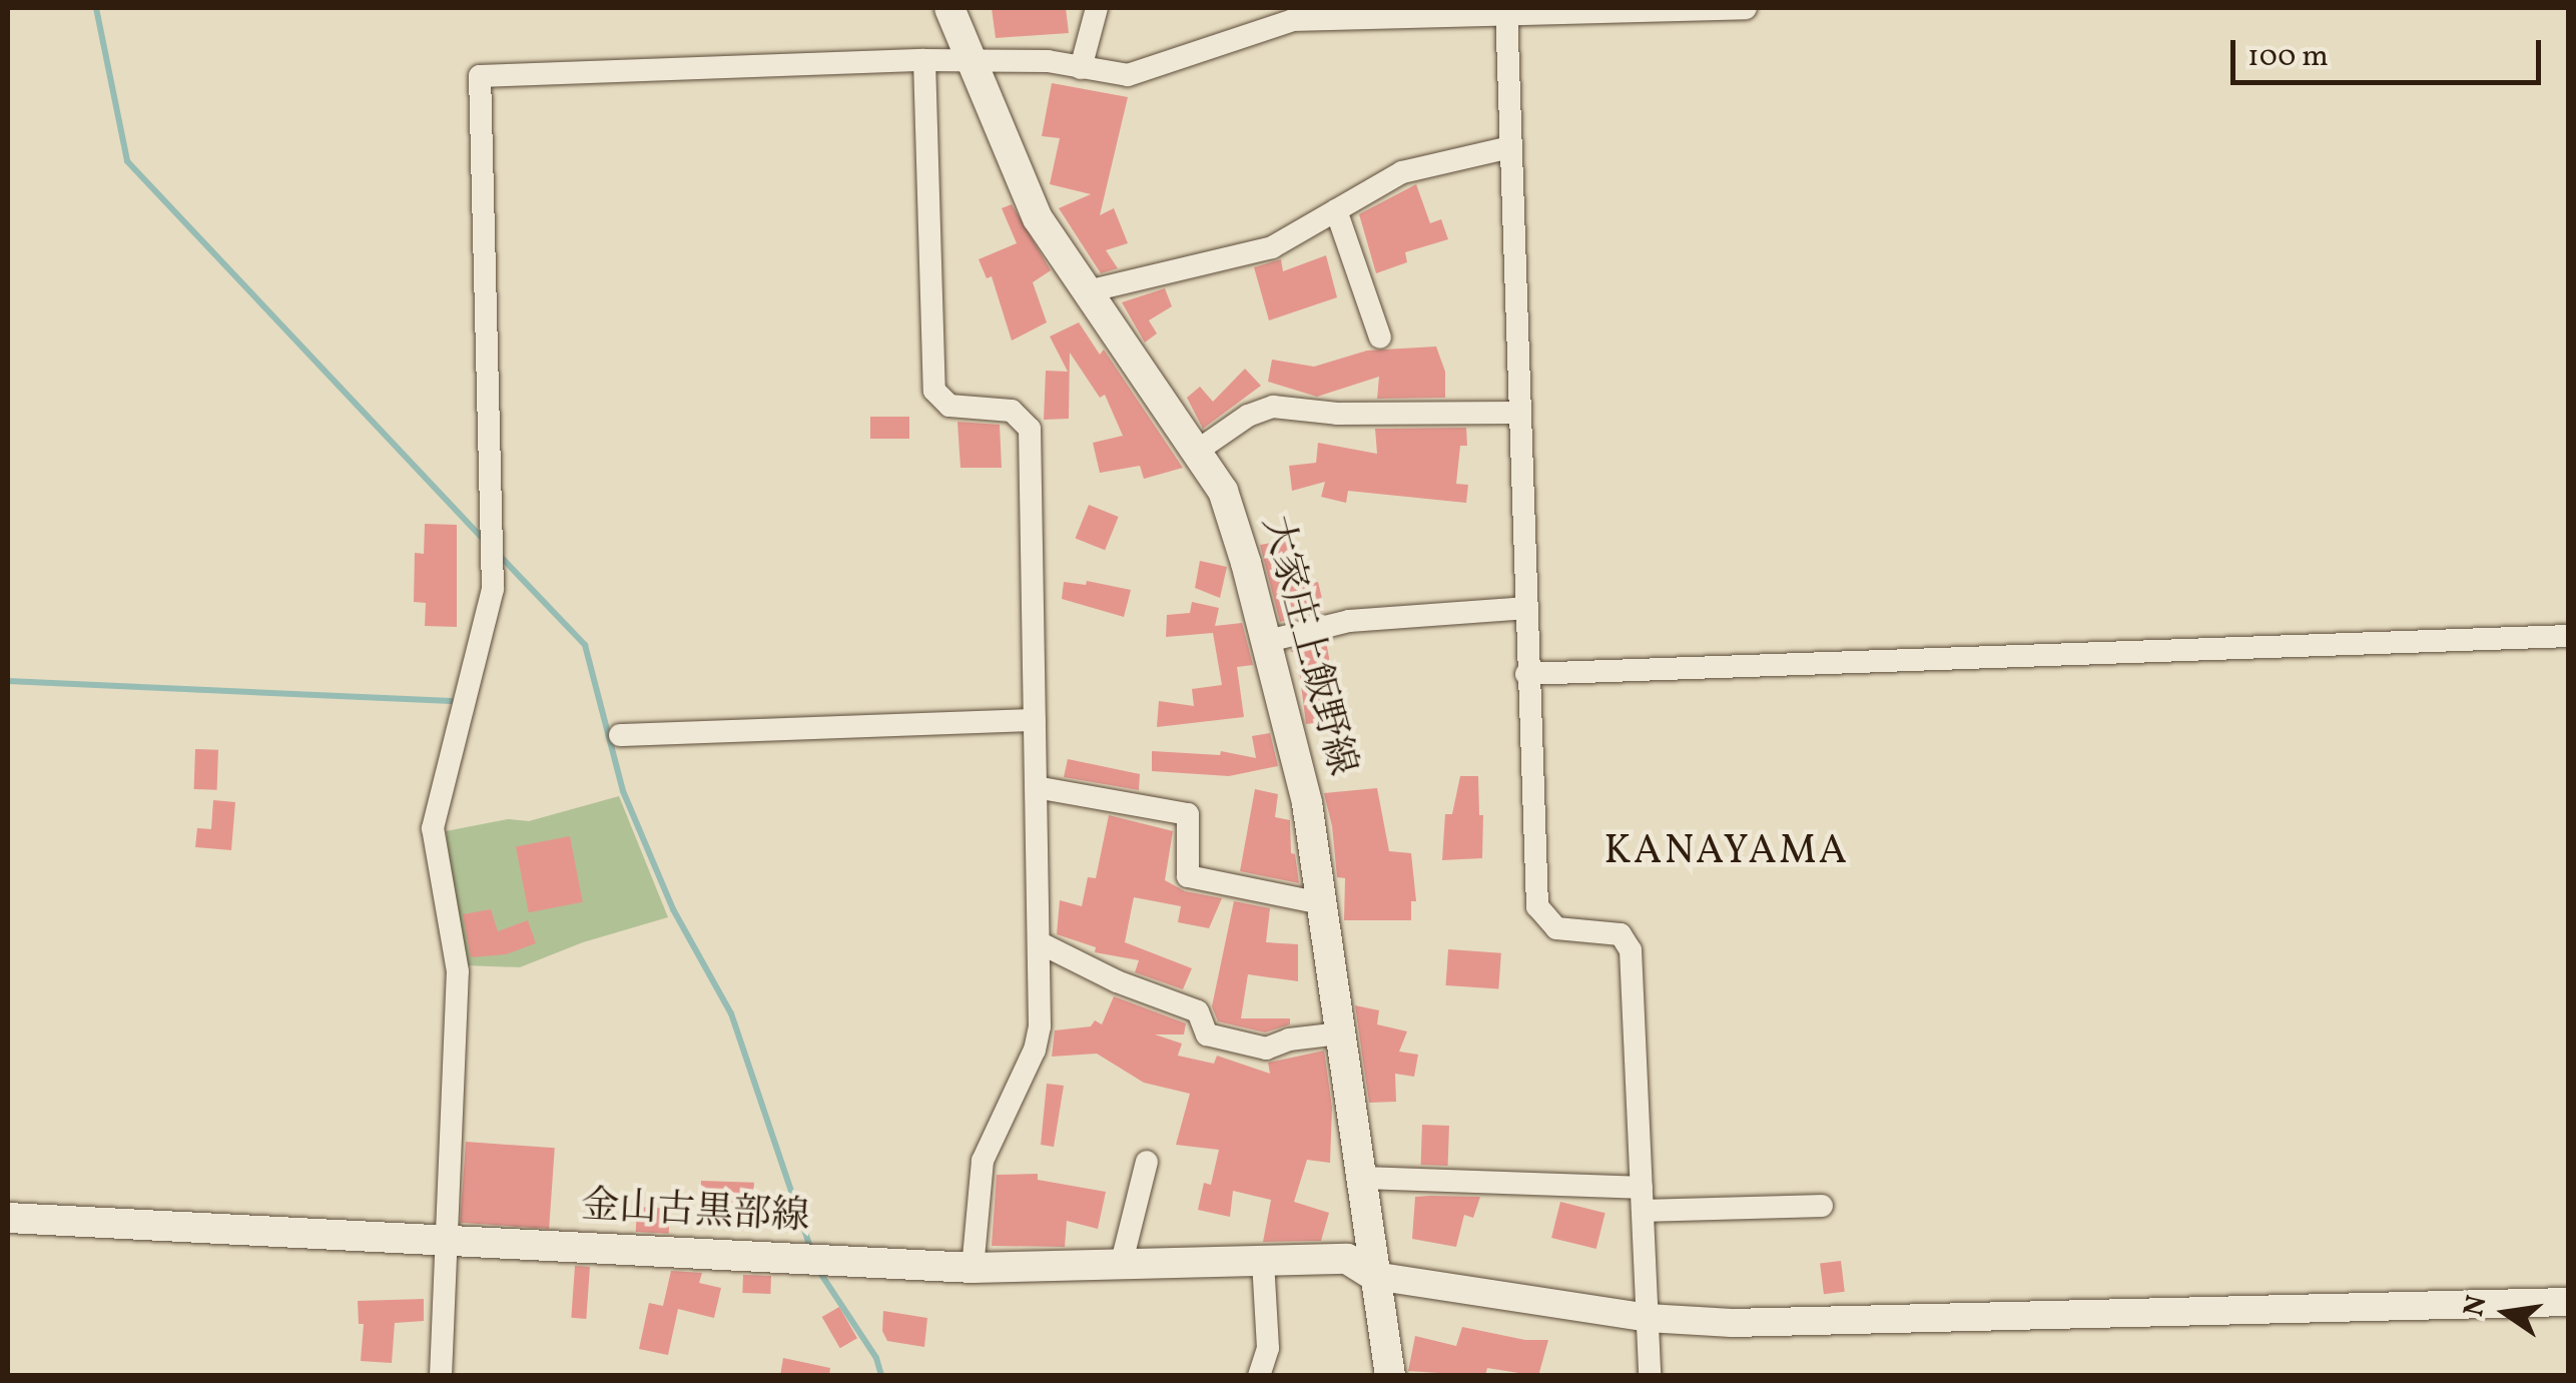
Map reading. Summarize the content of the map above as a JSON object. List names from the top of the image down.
{
  "streets": {
    "main road": ["大家庄上飯野線", "金山古黒部線"]
  },
  "crossings": [
    ["大家庄上飯野線", "金山古黒部線"]
  ],
  "districts": ["KANAYAMA"],
  "scale_bar": "100 m",
  "north": "left"
}
